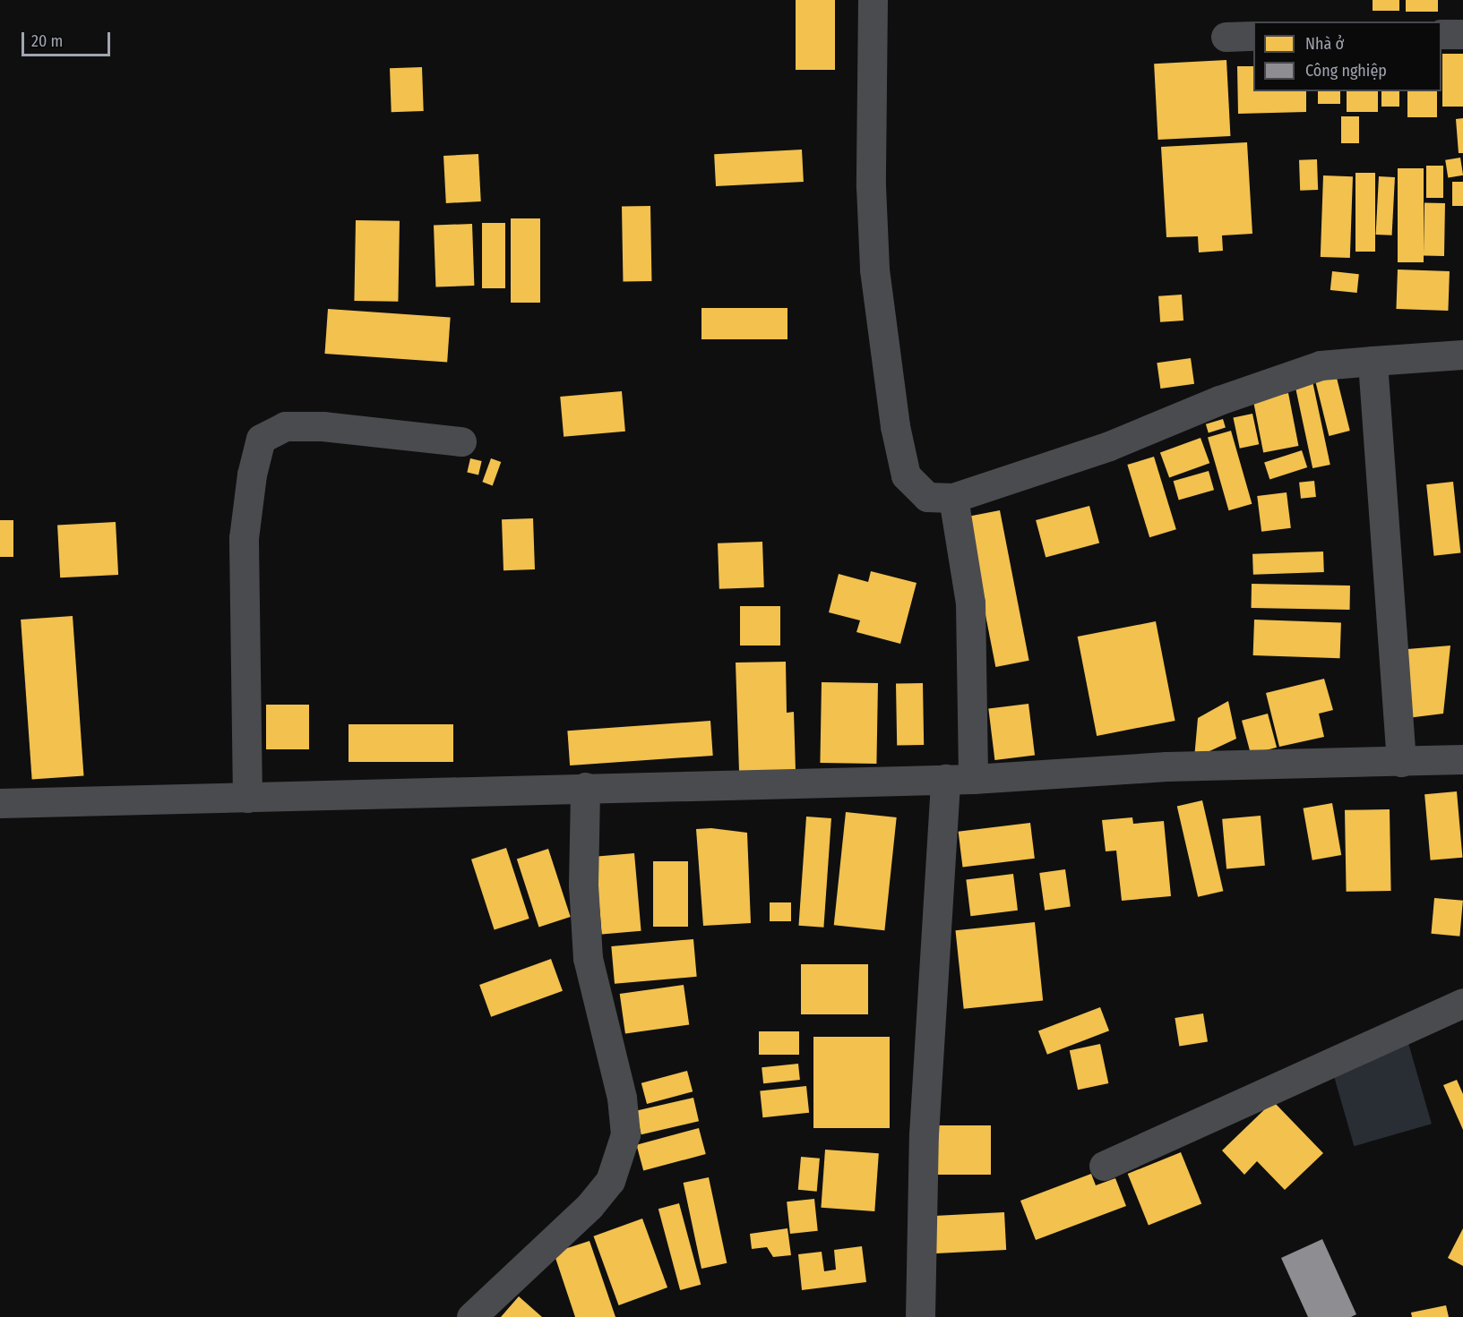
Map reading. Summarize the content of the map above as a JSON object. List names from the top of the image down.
{
  "legend": ["Nhà ở", "Công nghiệp"],
  "scale_bar": "20 m"
}
